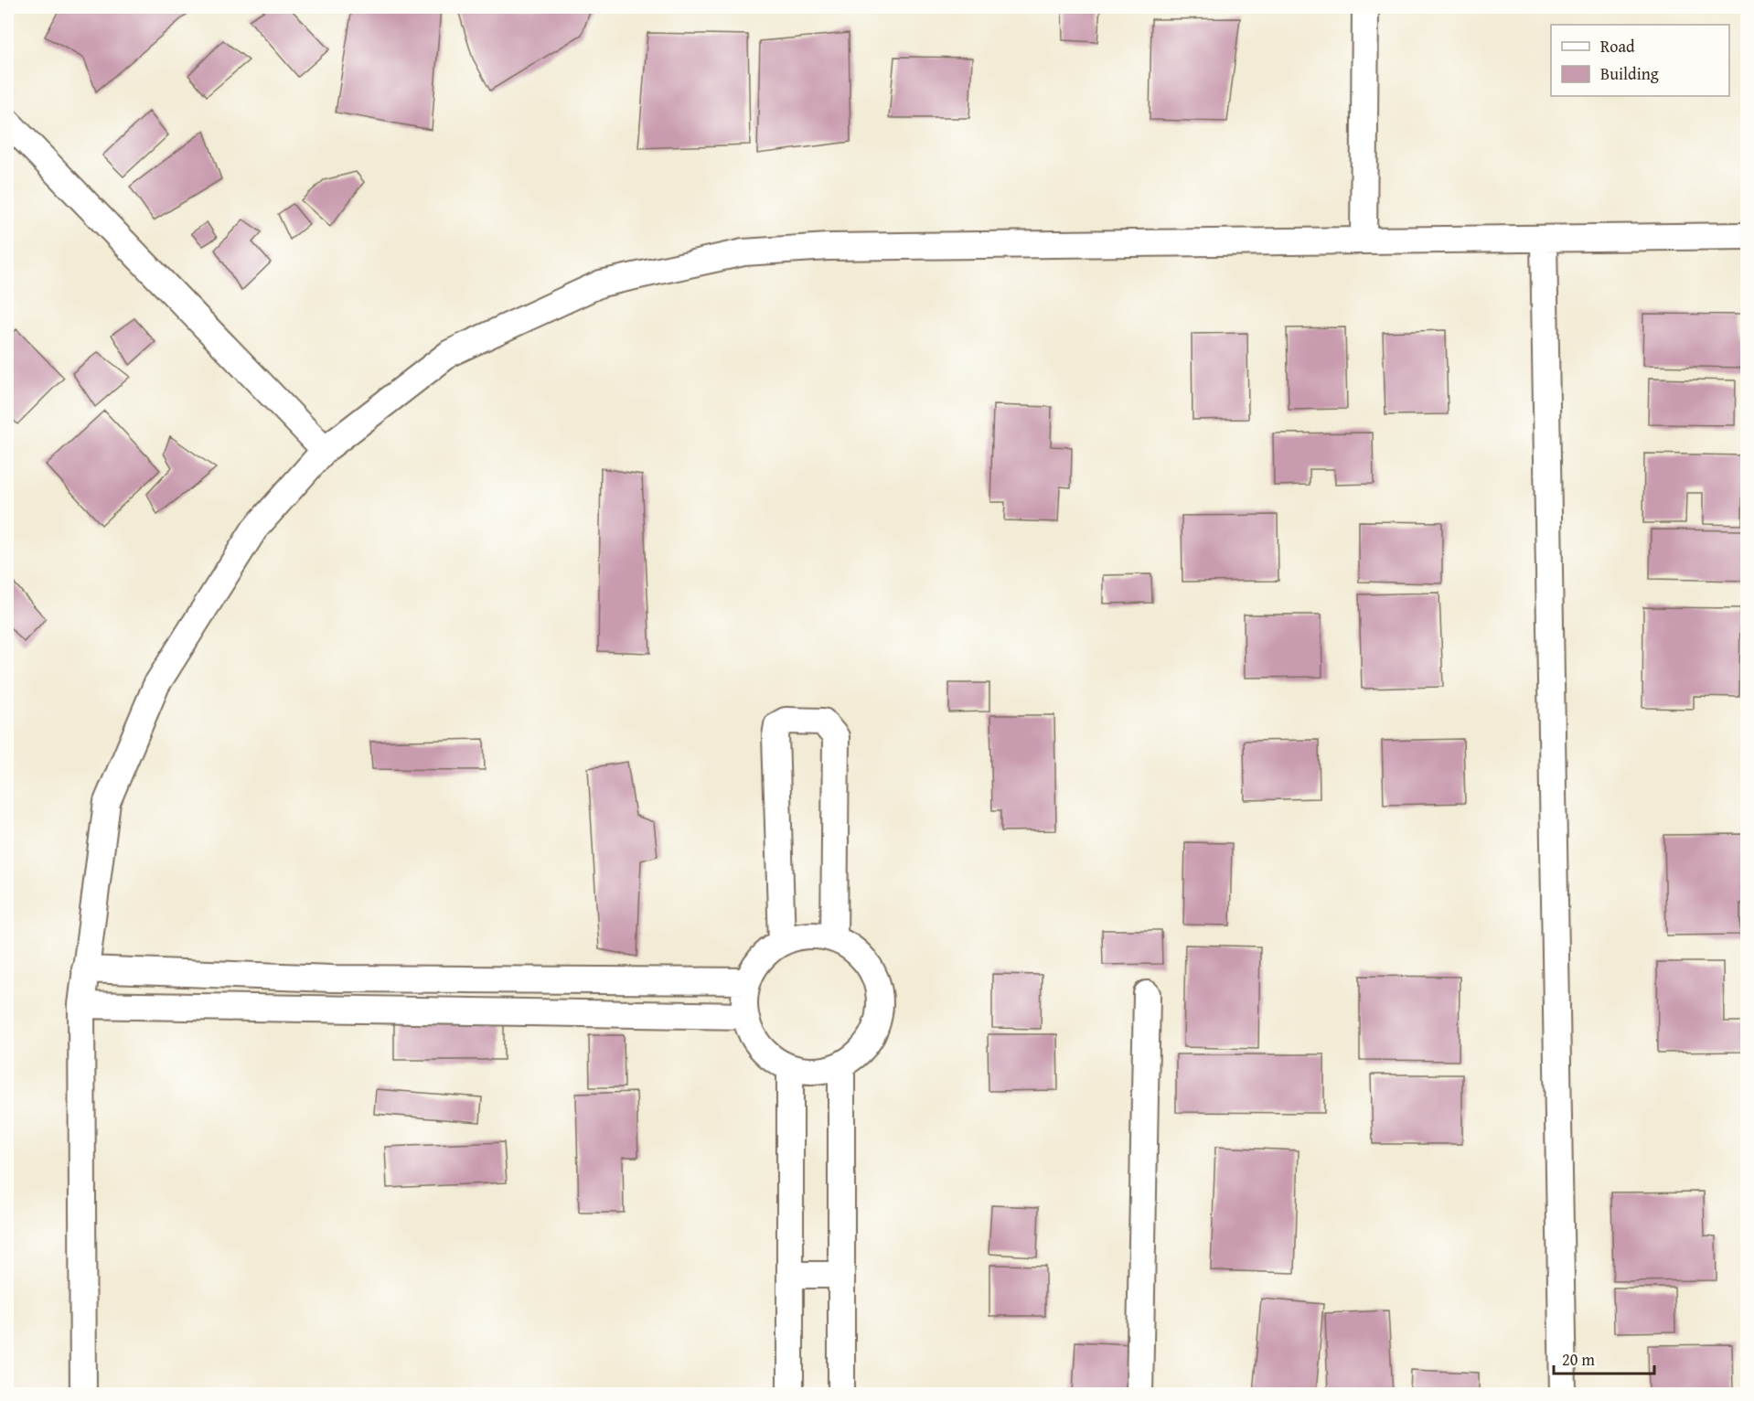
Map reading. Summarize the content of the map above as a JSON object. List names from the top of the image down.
{
  "legend": ["Road", "Building"],
  "scale_bar": "20 m"
}
